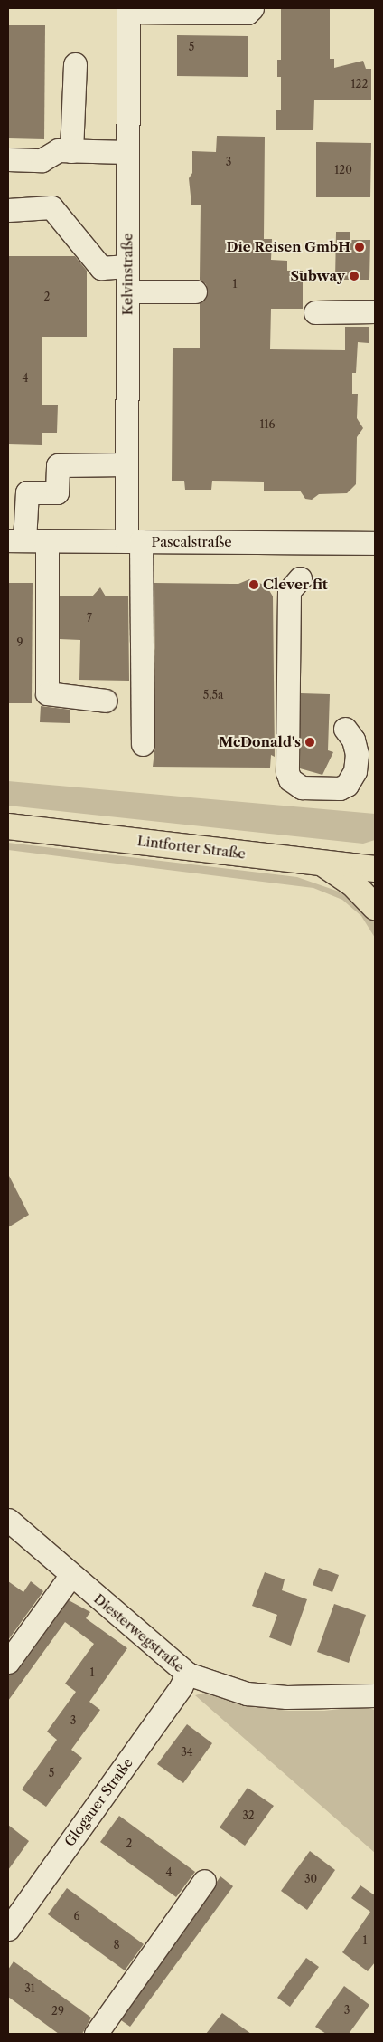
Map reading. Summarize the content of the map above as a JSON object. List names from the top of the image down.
{
  "streets": {
    "main road": ["Lintforter Straße"],
    "street": [
      "Kelvinstraße",
      "Pascalstraße",
      "Diesterwegstraße",
      "Glogauer Straße"
    ]
  },
  "crossings": [
    ["Kelvinstraße", "Pascalstraße"],
    ["Diesterwegstraße", "Glogauer Straße"]
  ],
  "places": [
    "Die Reisen GmbH",
    "Subway",
    "Clever fit",
    "McDonald's"
  ],
  "house_numbers": [
    "5",
    "122",
    "3",
    "120",
    "1",
    "2",
    "4",
    "116",
    "7",
    "9",
    "5,5a",
    "1",
    "3",
    "34",
    "5",
    "32",
    "2",
    "4",
    "30",
    "6",
    "1",
    "8",
    "31",
    "3",
    "29"
  ]
}
